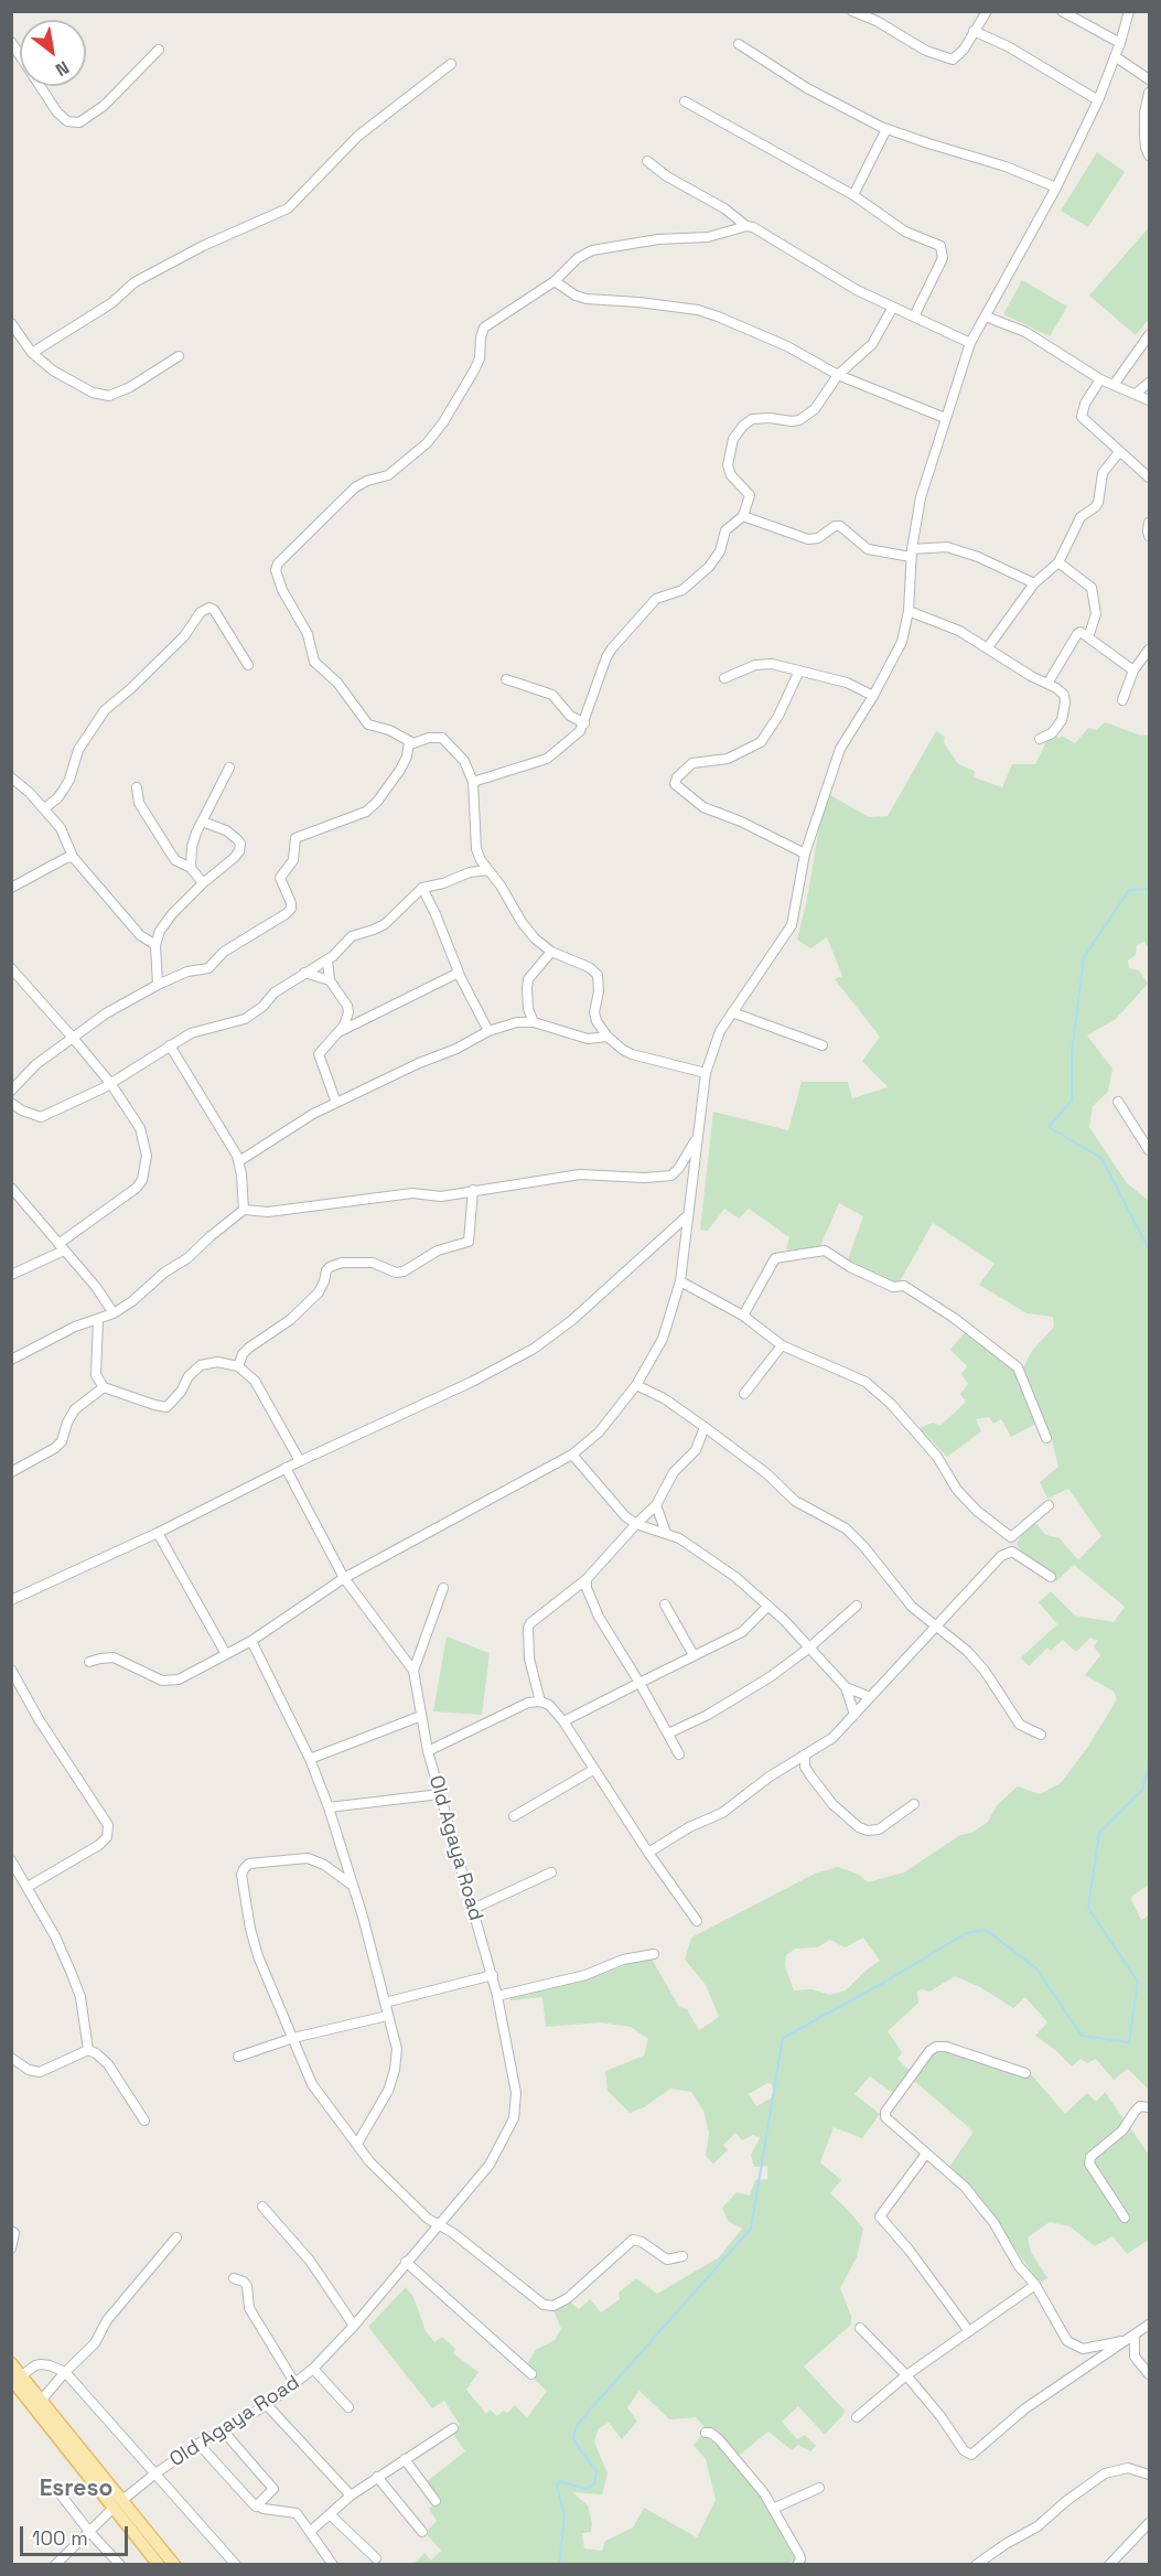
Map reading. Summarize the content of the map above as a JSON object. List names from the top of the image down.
{
  "streets": {
    "street": ["Old Agaya Road"]
  },
  "districts": ["Esreso"],
  "scale_bar": "100 m",
  "north": "bottom right"
}
